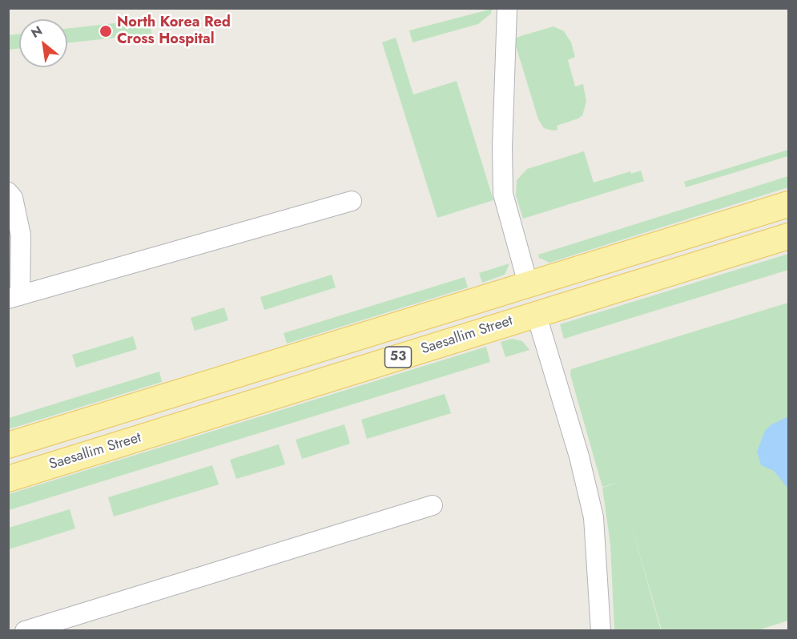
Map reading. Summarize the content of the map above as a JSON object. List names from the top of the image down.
{
  "streets": {
    "main road": ["Saesallim Street", "53"]
  },
  "places": ["North Korea Red Cross Hospital"],
  "north": "top left"
}
